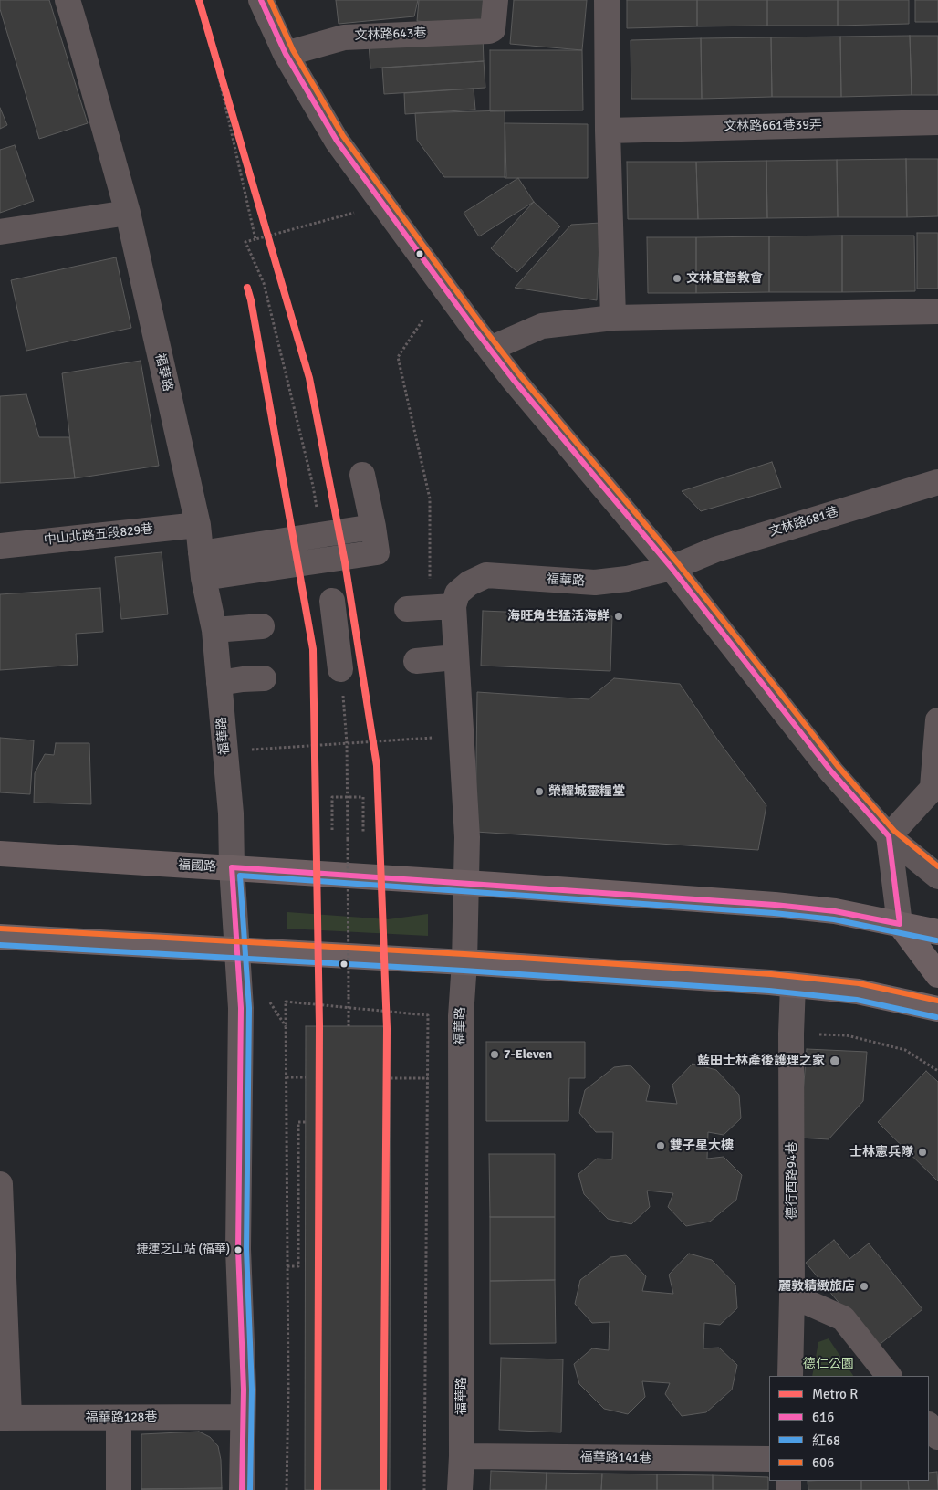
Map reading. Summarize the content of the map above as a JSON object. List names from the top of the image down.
{
  "streets": {
    "main road": ["福國路"],
    "street": [
      "文林路643巷",
      "文林路661巷39弄",
      "福華路",
      "文林路681巷",
      "中山北路五段829巷",
      "德行西路94巷",
      "福華路128巷",
      "福華路141巷"
    ]
  },
  "crossings": [
    ["福華路", "文林路681巷"],
    ["福華路", "中山北路五段829巷"],
    ["福華路", "福國路"],
    ["福華路", "福華路128巷"],
    ["福華路", "福華路141巷"]
  ],
  "parks": ["德仁公園"],
  "places": [
    "文林基督教會",
    "海旺角生猛活海鮮",
    "榮耀城靈糧堂",
    "7-Eleven",
    "藍田士林產後護理之家",
    "雙子星大樓",
    "士林憲兵隊",
    "捷運芝山站 (福華)",
    "麗敦精緻旅店"
  ],
  "lines": [
    "metro line R",
    "transit line 616",
    "transit line 606",
    "transit line 紅68"
  ],
  "legend": [
    "Metro R",
    "616",
    "紅68",
    "606"
  ]
}
